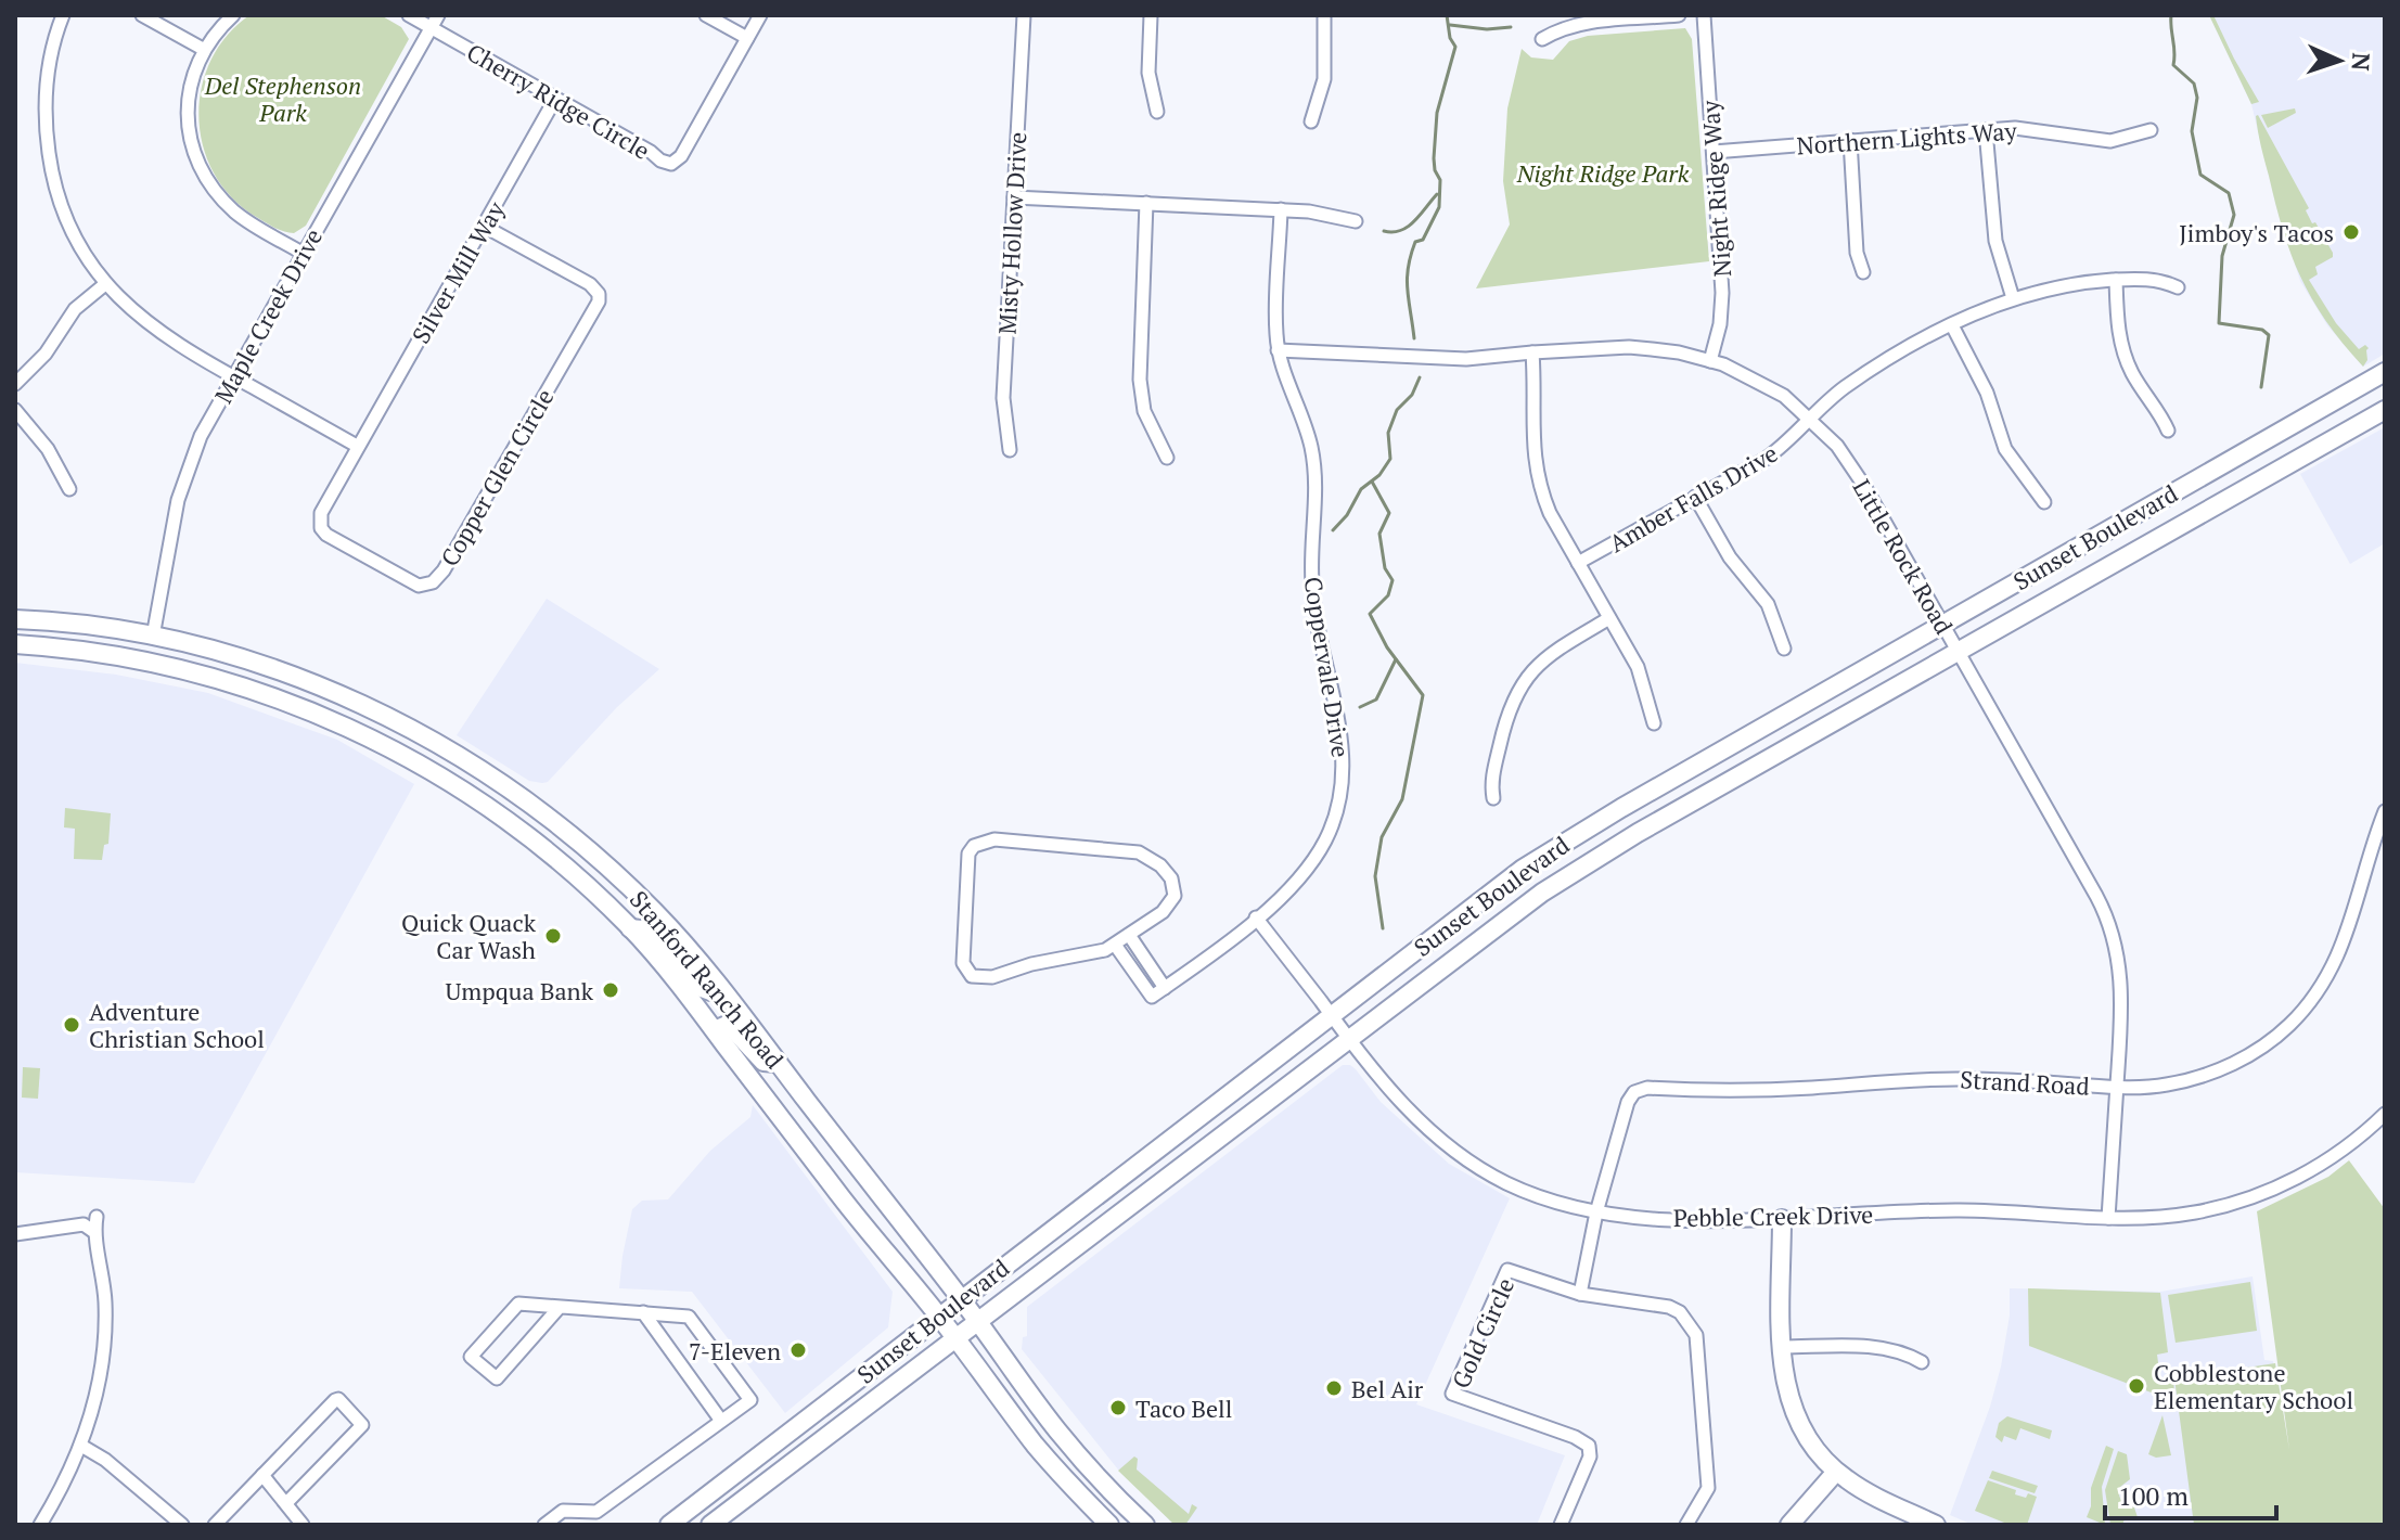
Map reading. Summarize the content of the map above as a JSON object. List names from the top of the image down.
{
  "streets": {
    "main road": ["Sunset Boulevard", "Stanford Ranch Road"],
    "street": [
      "Cherry Ridge Circle",
      "Northern Lights Way",
      "Night Ridge Way",
      "Misty Hollow Drive",
      "Silver Mill Way",
      "Maple Creek Drive",
      "Copper Glen Circle",
      "Amber Falls Drive",
      "Little Rock Road",
      "Coppervale Drive",
      "Strand Road",
      "Pebble Creek Drive",
      "Gold Circle"
    ]
  },
  "crossings": [
    ["Cherry Ridge Circle", "Silver Mill Way"],
    ["Cherry Ridge Circle", "Maple Creek Drive"],
    ["Northern Lights Way", "Night Ridge Way"],
    ["Night Ridge Way", "Little Rock Road"],
    ["Silver Mill Way", "Copper Glen Circle"],
    ["Maple Creek Drive", "Stanford Ranch Road"],
    ["Amber Falls Drive", "Little Rock Road"],
    ["Sunset Boulevard", "Little Rock Road"],
    ["Sunset Boulevard", "Stanford Ranch Road"],
    ["Sunset Boulevard", "Pebble Creek Drive"],
    ["Little Rock Road", "Coppervale Drive"],
    ["Little Rock Road", "Strand Road"],
    ["Little Rock Road", "Pebble Creek Drive"],
    ["Coppervale Drive", "Pebble Creek Drive"],
    ["Strand Road", "Pebble Creek Drive"]
  ],
  "parks": ["Del Stephenson Park", "Night Ridge Park"],
  "places": [
    "Jimboy's Tacos",
    "Quick Quack Car Wash",
    "Umpqua Bank",
    "Adventure Christian School",
    "7-Eleven",
    "Cobblestone Elementary School",
    "Bel Air",
    "Taco Bell"
  ],
  "scale_bar": "100 m",
  "north": "right"
}
